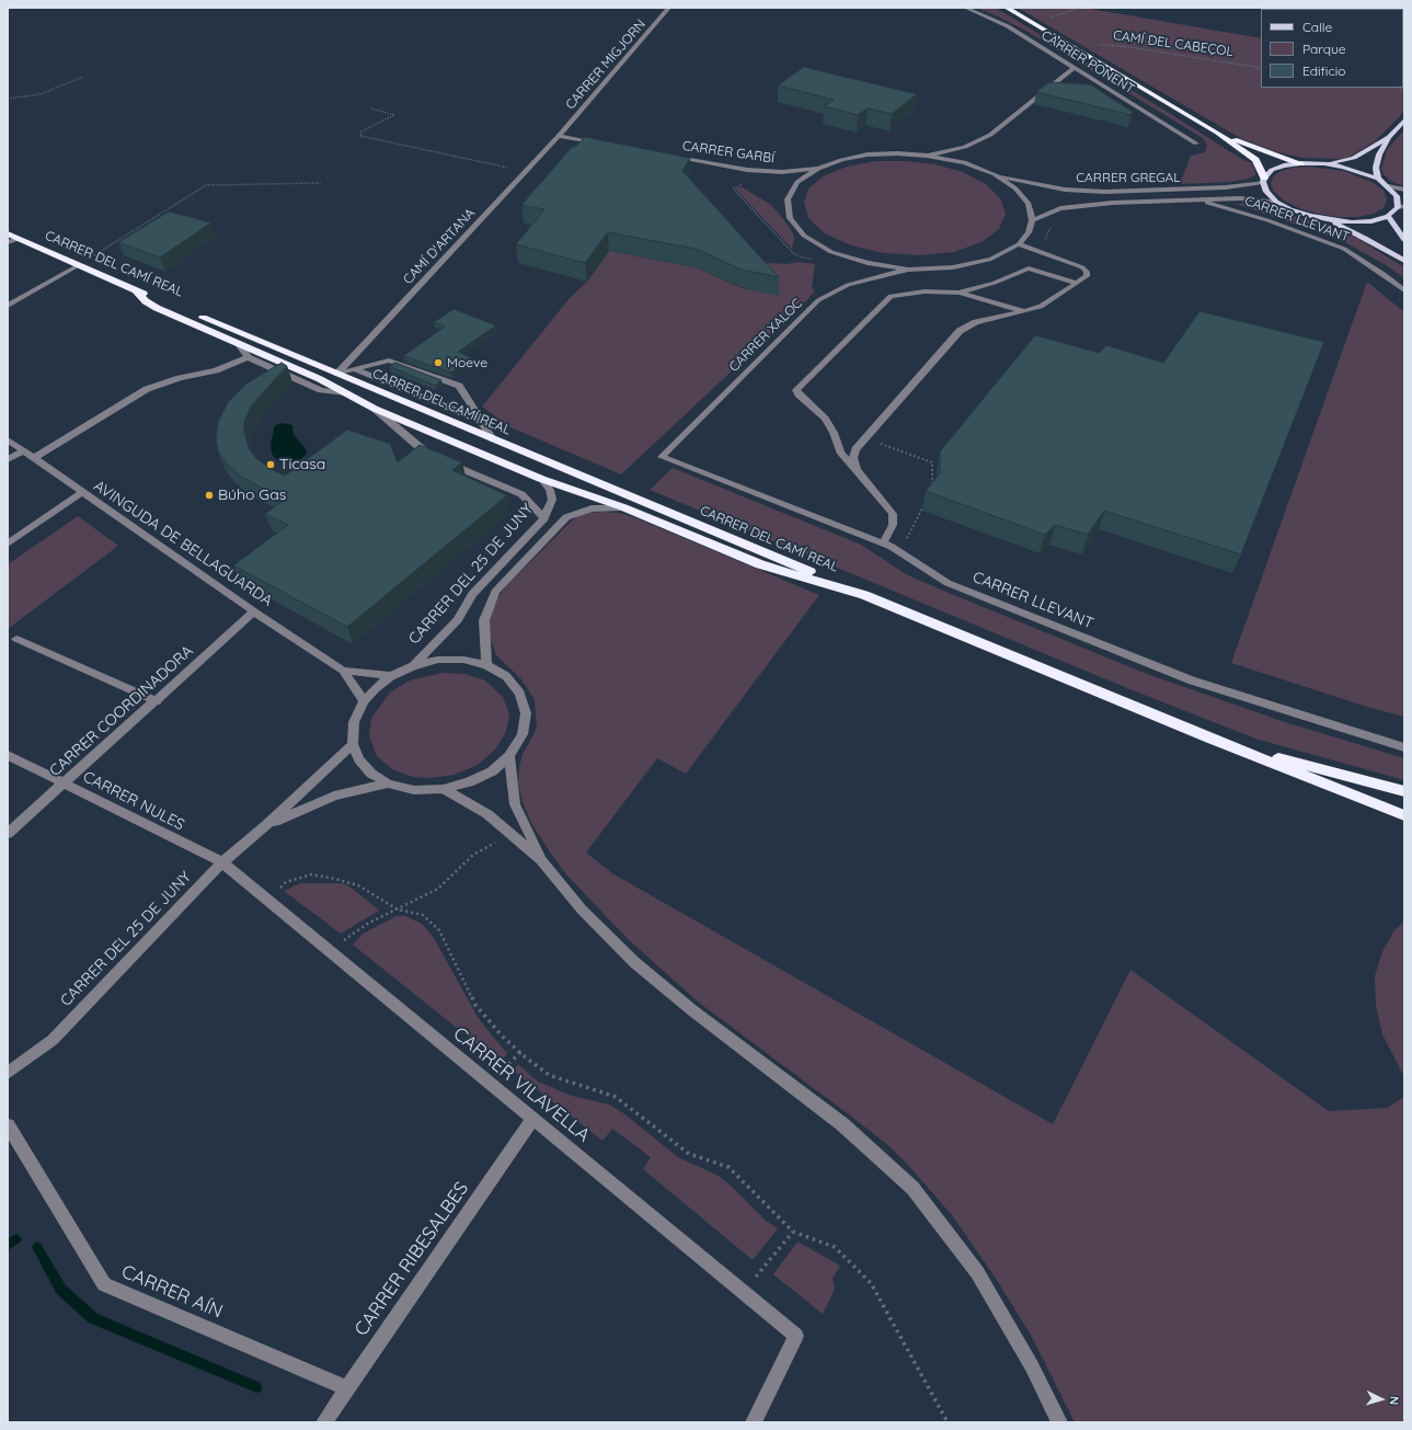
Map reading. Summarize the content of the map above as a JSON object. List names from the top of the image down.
{
  "streets": {
    "highway": ["CARRER DEL CAMÍ REAL"],
    "street": [
      "CARRER PONENT",
      "CARRER MIGJORN",
      "CARRER GARBÍ",
      "CARRER GREGAL",
      "CARRER LLEVANT",
      "CAMÍ D'ARTANA",
      "CARRER XALOC",
      "AVINGUDA DE BELLAGUARDA",
      "CARRER DEL 25 DE JUNY",
      "CARRER COORDINADORA",
      "CARRER NULES",
      "CARRER VILAVELLA",
      "CARRER RIBESALBES",
      "CARRER AÍN"
    ],
    "path": ["CAMÍ DEL CABEÇOL"]
  },
  "crossings": [
    ["CARRER MIGJORN", "CAMÍ D'ARTANA"],
    ["CARRER GREGAL", "CARRER LLEVANT"],
    ["CARRER LLEVANT", "CARRER XALOC"],
    ["CAMÍ D'ARTANA", "CARRER DEL CAMÍ REAL"],
    ["AVINGUDA DE BELLAGUARDA", "CARRER DEL 25 DE JUNY"],
    ["AVINGUDA DE BELLAGUARDA", "CARRER COORDINADORA"],
    ["CARRER DEL 25 DE JUNY", "CARRER NULES"],
    ["CARRER DEL 25 DE JUNY", "CARRER VILAVELLA"],
    ["CARRER COORDINADORA", "CARRER NULES"],
    ["CARRER NULES", "CARRER VILAVELLA"],
    ["CARRER VILAVELLA", "CARRER RIBESALBES"],
    ["CARRER RIBESALBES", "CARRER AÍN"]
  ],
  "places": ["Moeve", "Ticasa", "Búho Gas"],
  "legend": ["Calle", "Parque", "Edificio"],
  "north": "right"
}
